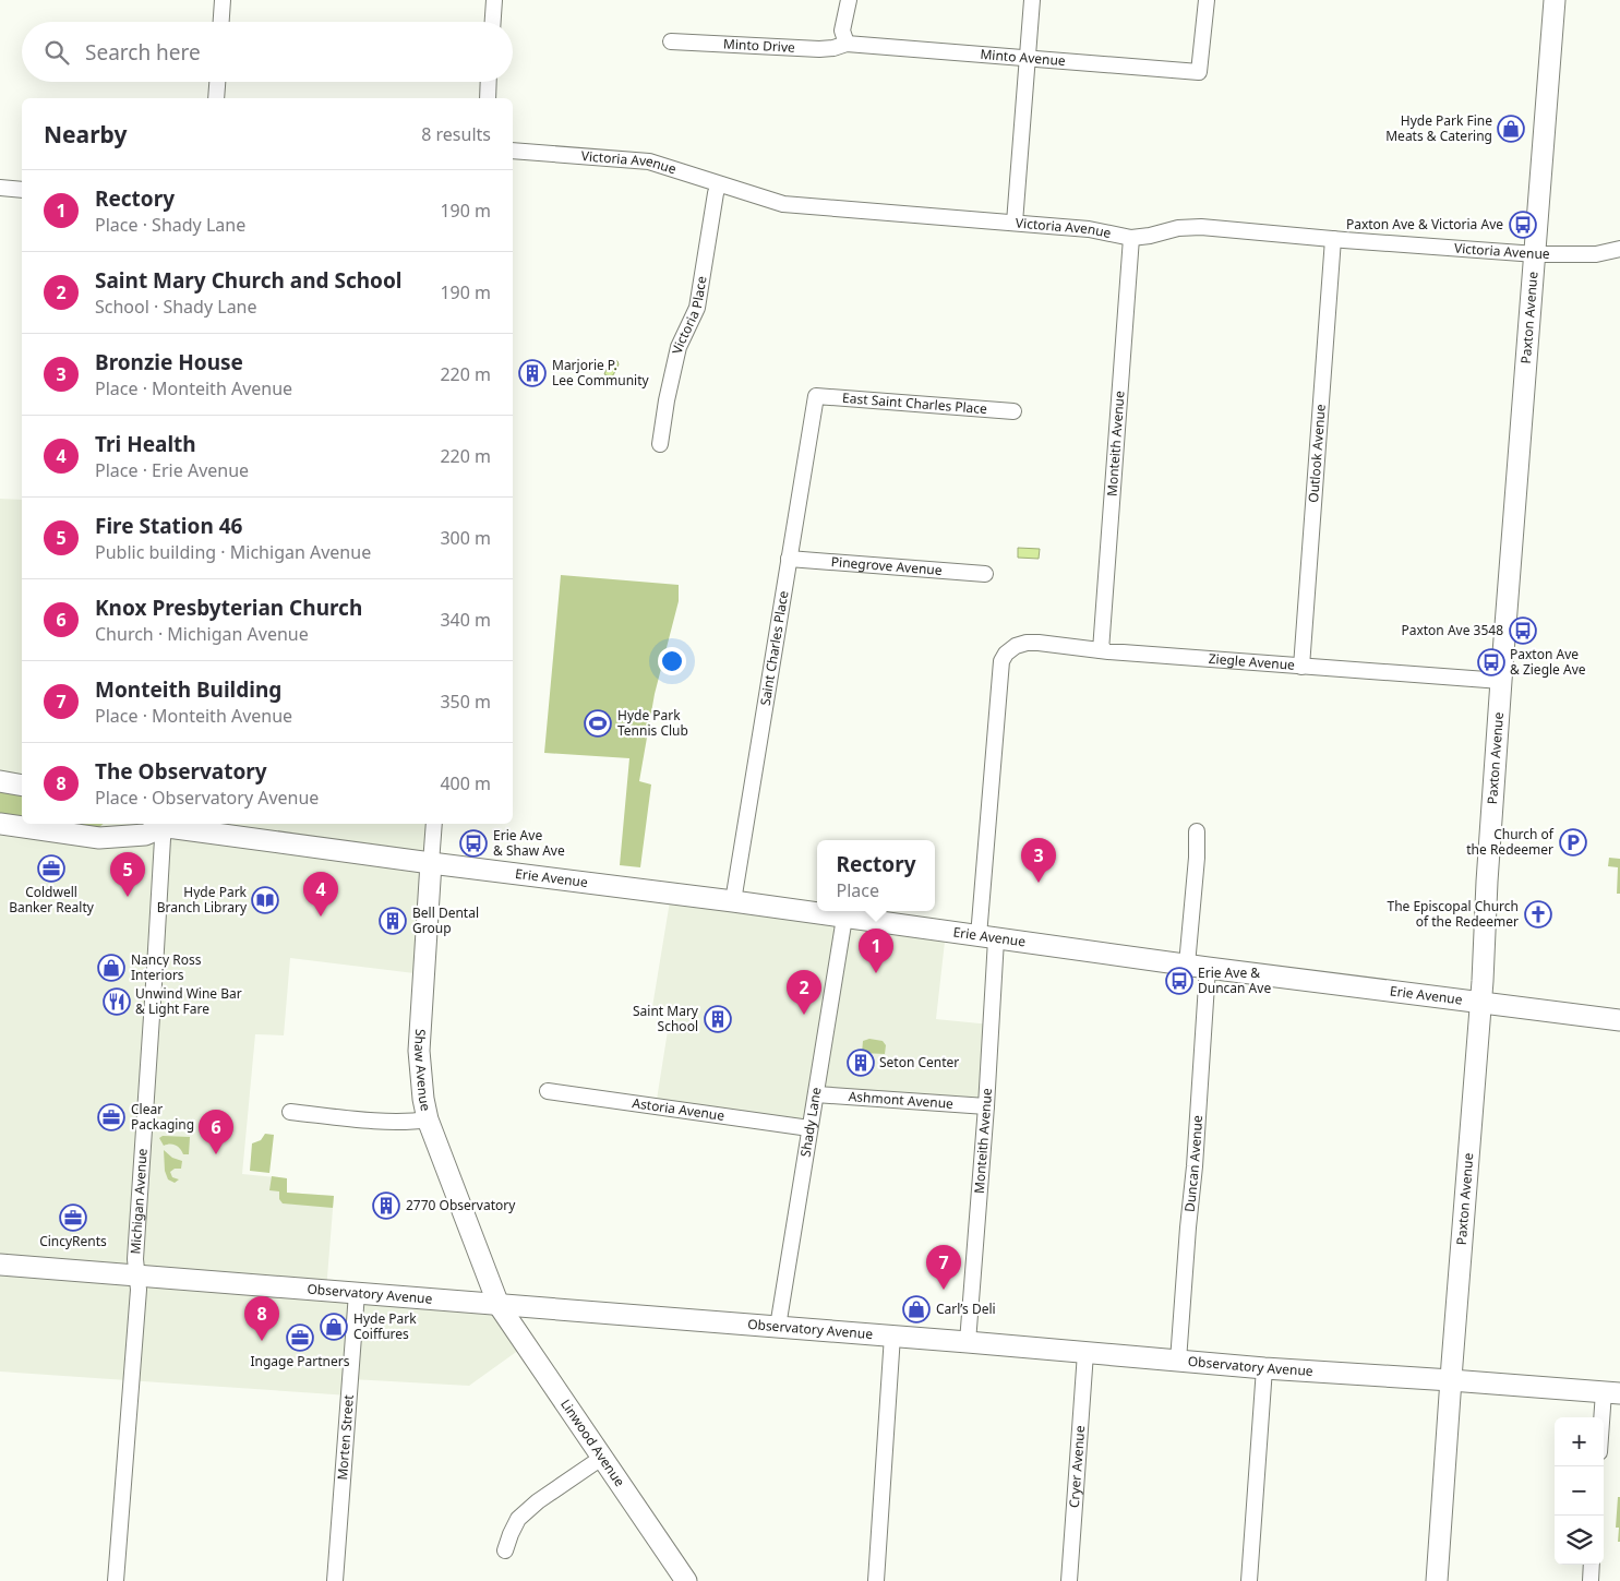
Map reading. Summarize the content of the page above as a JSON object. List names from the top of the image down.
{
  "streets": {
    "street": [
      "Minto Drive",
      "Minto Avenue",
      "Victoria Avenue",
      "Victoria Place",
      "Paxton Avenue",
      "East Saint Charles Place",
      "Monteith Avenue",
      "Outlook Avenue",
      "Pinegrove Avenue",
      "Saint Charles Place",
      "Ziegle Avenue",
      "Erie Avenue",
      "Shaw Avenue",
      "Ashmont Avenue",
      "Astoria Avenue",
      "Shady Lane",
      "Duncan Avenue",
      "Michigan Avenue",
      "Observatory Avenue",
      "Morten Street",
      "Linwood Avenue",
      "Cryer Avenue"
    ]
  },
  "crossings": [
    ["Minto Drive", "Minto Avenue"],
    ["Victoria Avenue", "Victoria Place"],
    ["Victoria Avenue", "Paxton Avenue"],
    ["Victoria Avenue", "Monteith Avenue"],
    ["Victoria Avenue", "Outlook Avenue"],
    ["Paxton Avenue", "Ziegle Avenue"],
    ["Paxton Avenue", "Erie Avenue"],
    ["Paxton Avenue", "Observatory Avenue"],
    ["East Saint Charles Place", "Saint Charles Place"],
    ["Monteith Avenue", "Ziegle Avenue"],
    ["Monteith Avenue", "Erie Avenue"],
    ["Monteith Avenue", "Ashmont Avenue"],
    ["Monteith Avenue", "Observatory Avenue"],
    ["Outlook Avenue", "Ziegle Avenue"],
    ["Pinegrove Avenue", "Saint Charles Place"],
    ["Saint Charles Place", "Erie Avenue"],
    ["Erie Avenue", "Shaw Avenue"],
    ["Erie Avenue", "Shady Lane"],
    ["Erie Avenue", "Duncan Avenue"],
    ["Shaw Avenue", "Observatory Avenue"],
    ["Shaw Avenue", "Linwood Avenue"],
    ["Ashmont Avenue", "Shady Lane"],
    ["Astoria Avenue", "Shady Lane"],
    ["Shady Lane", "Observatory Avenue"],
    ["Duncan Avenue", "Observatory Avenue"],
    ["Michigan Avenue", "Observatory Avenue"],
    ["Observatory Avenue", "Morten Street"],
    ["Observatory Avenue", "Linwood Avenue"],
    ["Observatory Avenue", "Cryer Avenue"]
  ],
  "places": {
    "shop": [
      "Hyde Park Fine Meats & Catering",
      "Nancy Ross Interiors",
      "Carl’s Deli",
      "Hyde Park Coiffures"
    ],
    "bus stop": [
      "Paxton Ave & Victoria Ave",
      "Paxton Ave 3548",
      "Paxton Ave & Ziegle Ave",
      "Erie Ave & Shaw Ave",
      "Erie Ave & Duncan Ave"
    ],
    "building": [
      "Marjorie P. Lee Community",
      "Bell Dental Group",
      "Saint Mary School",
      "Seton Center",
      "2770 Observatory"
    ],
    "sports": ["Hyde Park Tennis Club"],
    "parking": ["Church of the Redeemer"],
    "office": [
      "Coldwell Banker Realty",
      "Clear Packaging",
      "CincyRents",
      "Ingage Partners"
    ],
    "library": ["Hyde Park Branch Library"],
    "church": ["The Episcopal Church of the Redeemer"],
    "restaurant": ["Unwind Wine Bar & Light Fare"]
  },
  "page": {
    "search": "Search here",
    "heading": ["Nearby", "8 results"],
    "list": [
      {
        "mark": "1",
        "name": "Rectory",
        "note": "Place · Shady Lane",
        "value": "190 m"
      },
      {
        "mark": "2",
        "name": "Saint Mary Church and School",
        "note": "School · Shady Lane",
        "value": "190 m"
      },
      {
        "mark": "3",
        "name": "Bronzie House",
        "note": "Place · Monteith Avenue",
        "value": "220 m"
      },
      {
        "mark": "4",
        "name": "Tri Health",
        "note": "Place · Erie Avenue",
        "value": "220 m"
      },
      {
        "mark": "5",
        "name": "Fire Station 46",
        "note": "Public building · Michigan Avenue",
        "value": "300 m"
      },
      {
        "mark": "6",
        "name": "Knox Presbyterian Church",
        "note": "Church · Michigan Avenue",
        "value": "340 m"
      },
      {
        "mark": "7",
        "name": "Monteith Building",
        "note": "Place · Monteith Avenue",
        "value": "350 m"
      },
      {
        "mark": "8",
        "name": "The Observatory",
        "note": "Place · Observatory Avenue",
        "value": "400 m"
      }
    ],
    "pins": [
      "3",
      "5",
      "4",
      "1",
      "2",
      "6",
      "7",
      "8"
    ],
    "popup": ["Rectory", "Place"],
    "map_buttons": ["+", "−"]
  }
}
